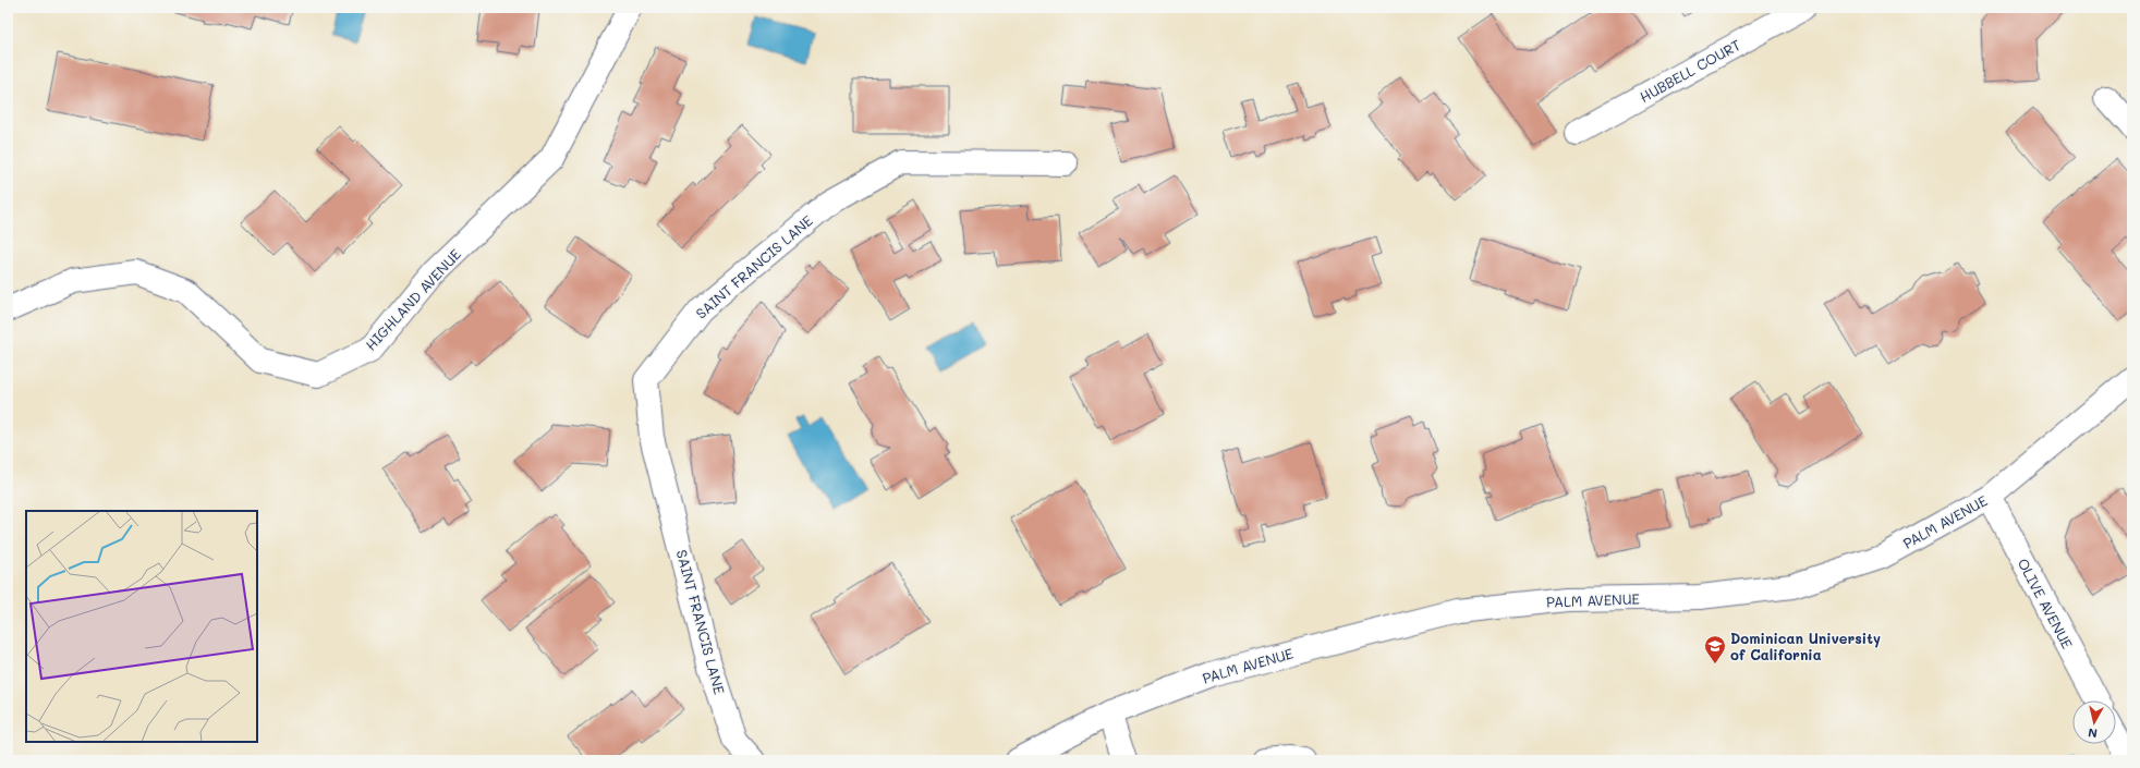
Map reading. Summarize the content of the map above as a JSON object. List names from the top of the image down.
{
  "streets": {
    "street": [
      "HUBBELL COURT",
      "SAINT FRANCIS LANE",
      "HIGHLAND AVENUE",
      "PALM AVENUE",
      "OLIVE AVENUE"
    ]
  },
  "crossings": [
    ["PALM AVENUE", "OLIVE AVENUE"]
  ],
  "places": {
    "school or university": ["Dominican University of California"]
  },
  "north": "bottom"
}
